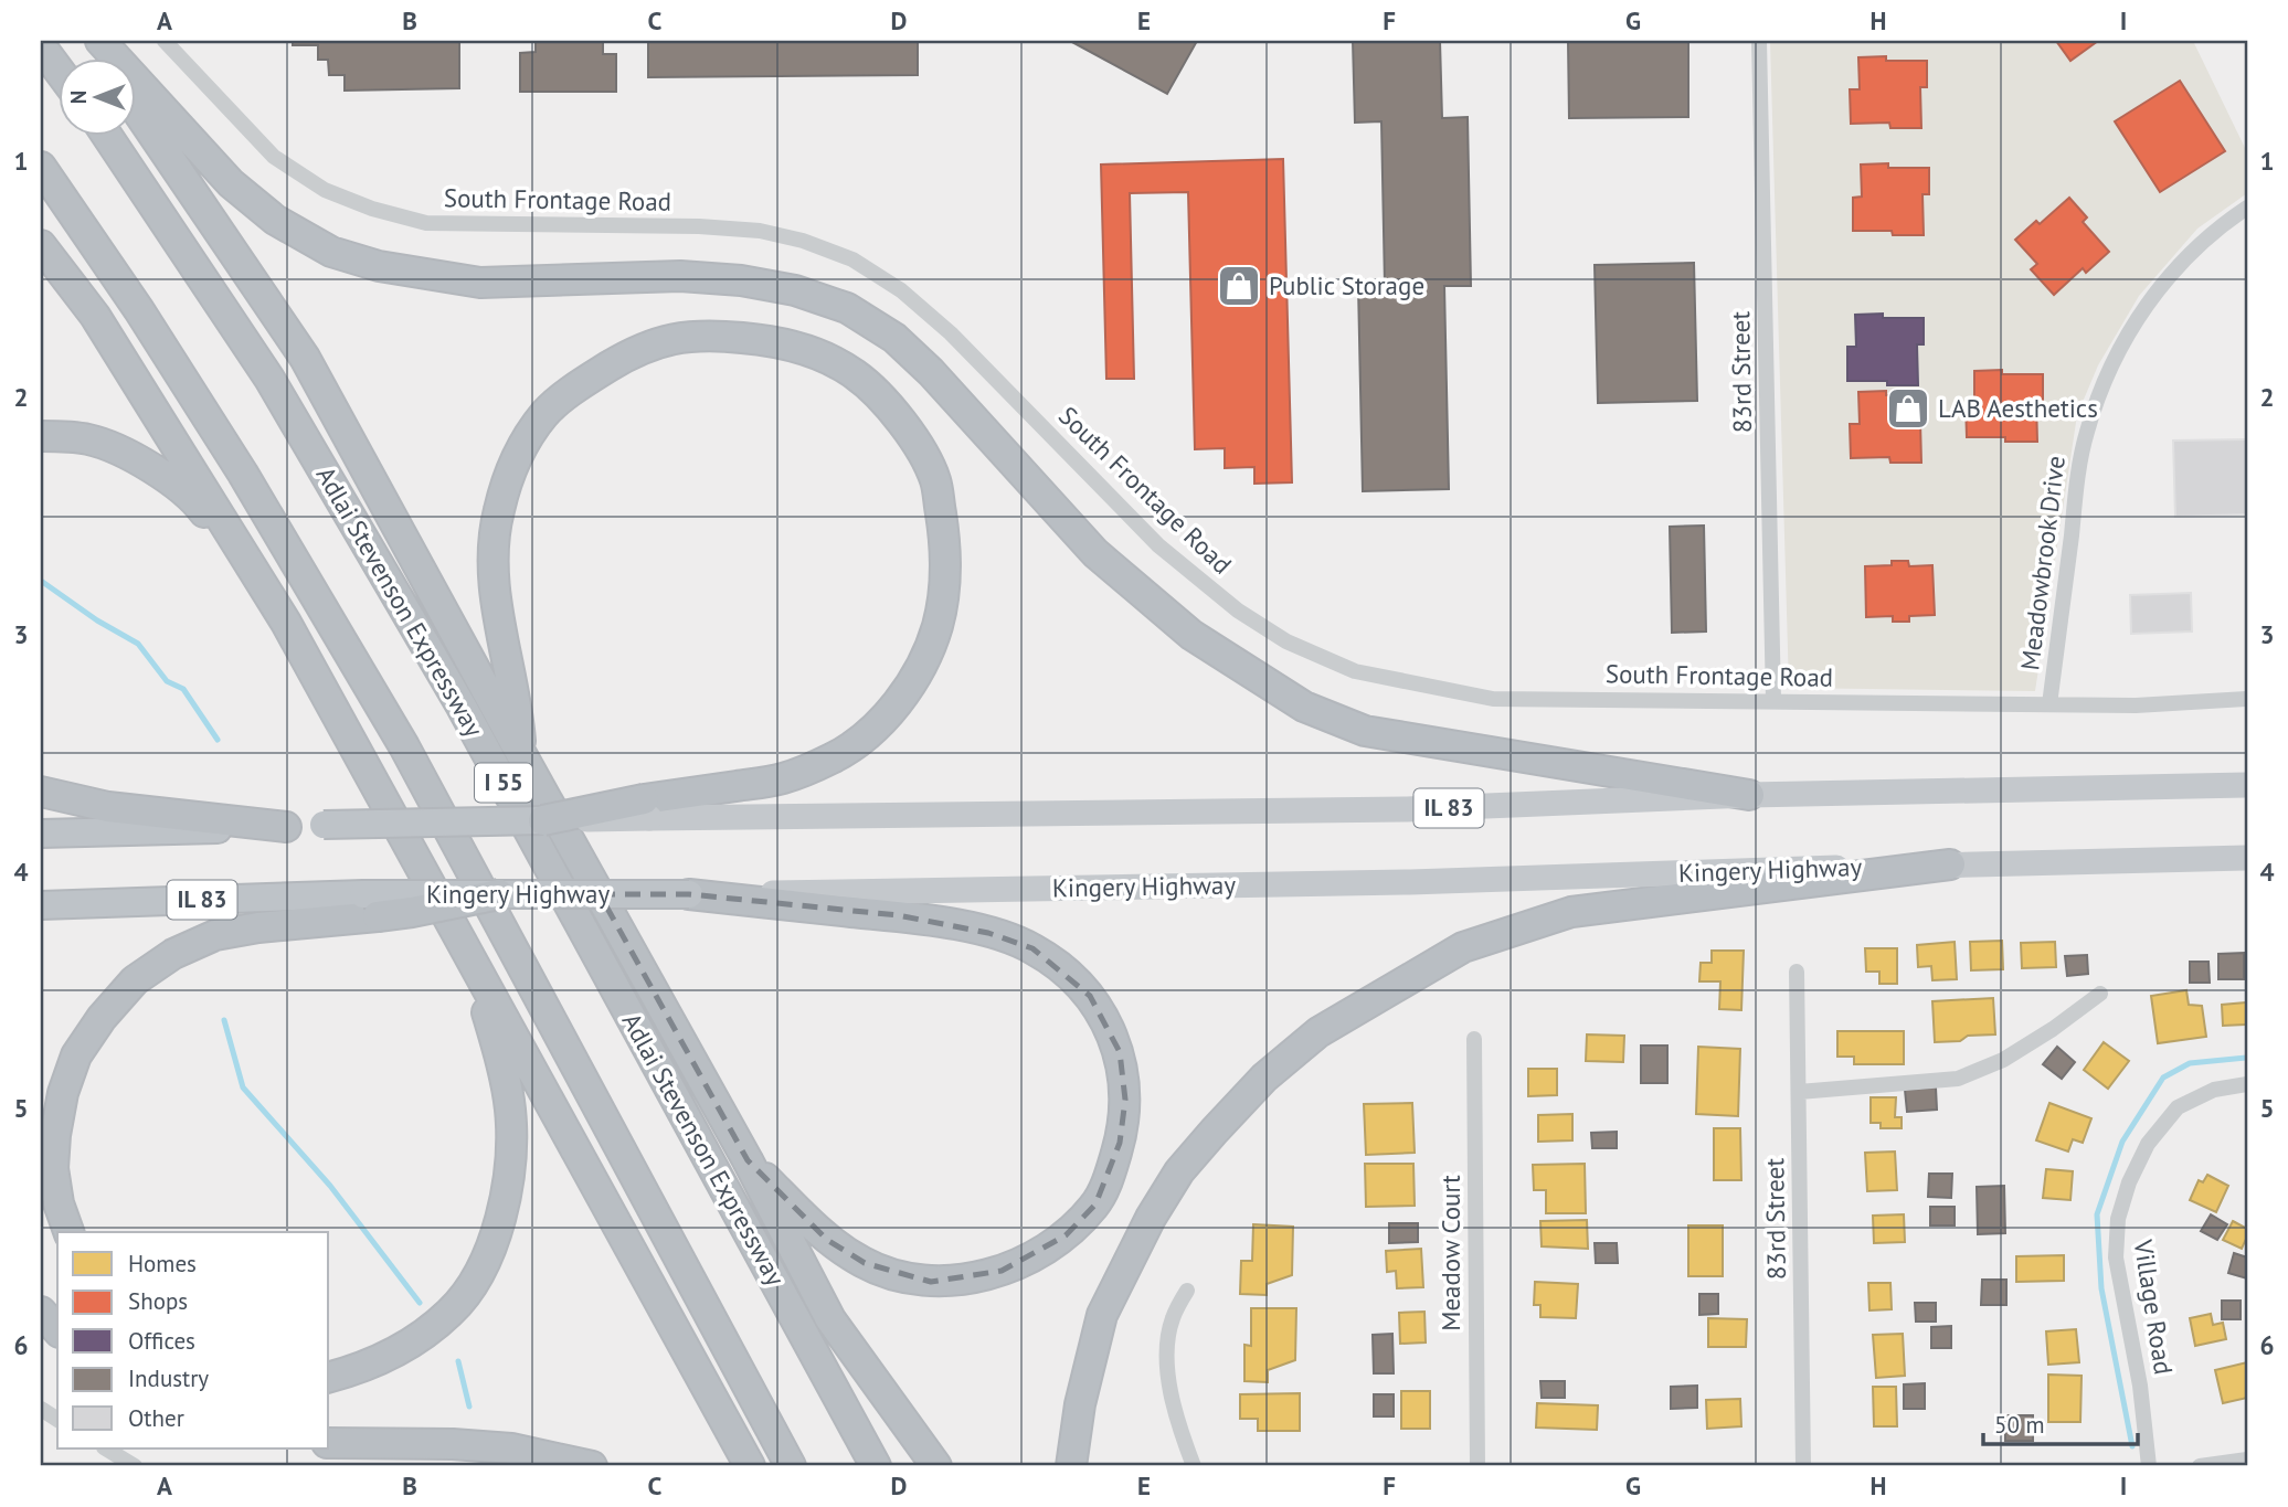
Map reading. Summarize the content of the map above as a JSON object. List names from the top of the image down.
{
  "streets": {
    "highway": [
      "Adlai Stevenson Expressway",
      "I 55",
      "IL 83",
      "Kingery Highway"
    ],
    "street": [
      "South Frontage Road",
      "83rd Street",
      "Meadowbrook Drive",
      "Meadow Court",
      "Village Road"
    ]
  },
  "crossings": [
    ["South Frontage Road", "83rd Street"],
    ["South Frontage Road", "Meadowbrook Drive"]
  ],
  "places": {
    "shop": ["Public Storage", "LAB Aesthetics"]
  },
  "legend": [
    "Homes",
    "Shops",
    "Offices",
    "Industry",
    "Other"
  ],
  "scale_bar": "50 m",
  "north": "left",
  "grid": {
    "columns": [
      "A",
      "B",
      "C",
      "D",
      "E",
      "F",
      "G",
      "H",
      "I"
    ],
    "rows": [
      "1",
      "2",
      "3",
      "4",
      "5",
      "6"
    ]
  }
}
